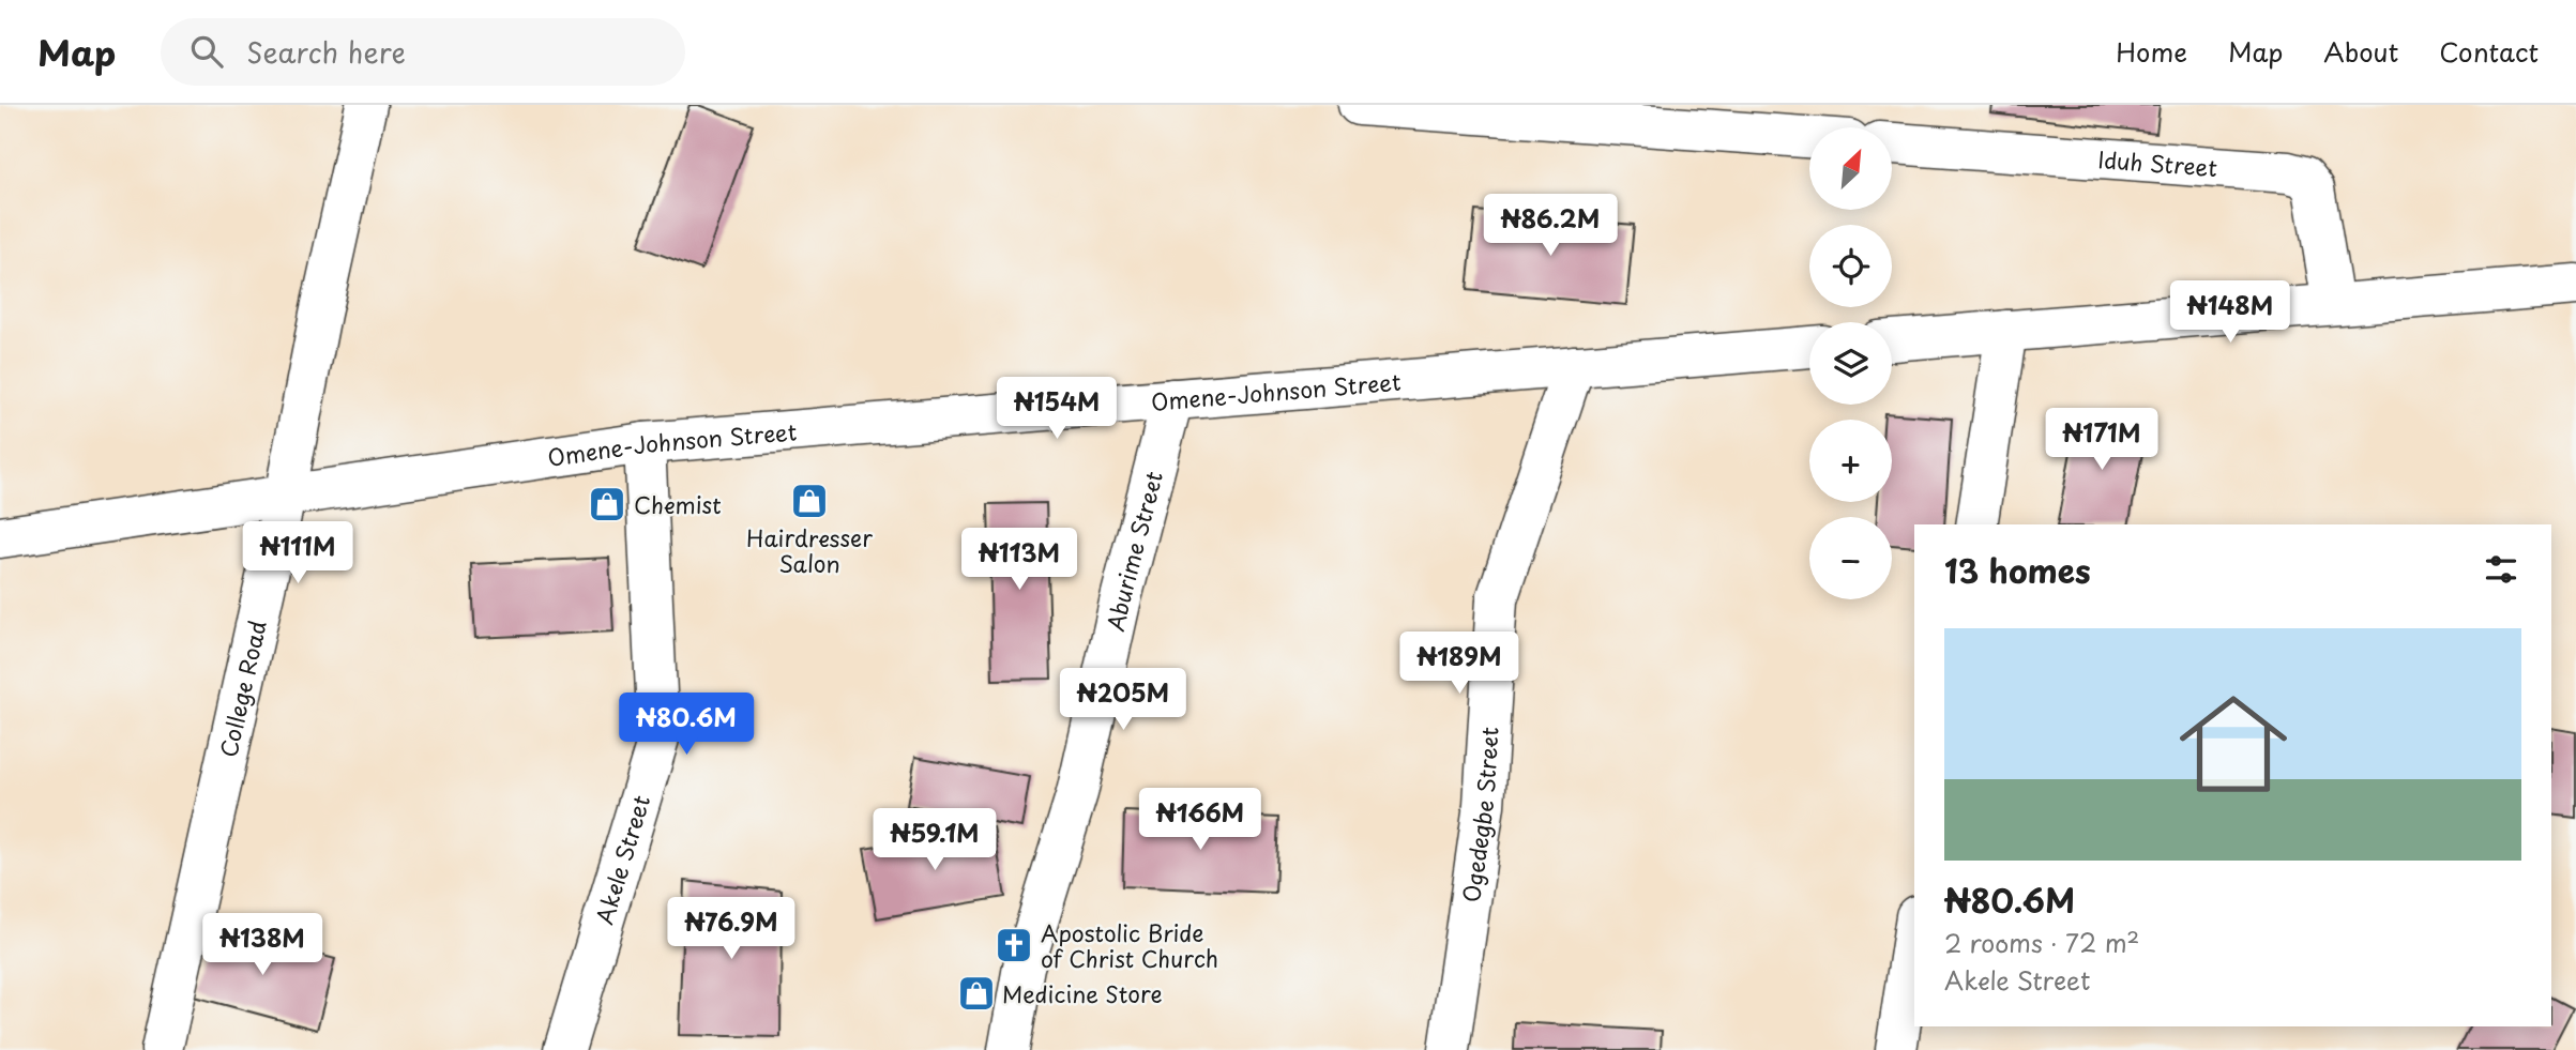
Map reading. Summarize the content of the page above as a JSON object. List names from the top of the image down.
{
  "streets": {
    "street": [
      "Iduh Street",
      "Omene-Johnson Street",
      "Aburime Street",
      "College Road",
      "Ogedegbe Street",
      "Akele Street"
    ]
  },
  "crossings": [
    ["Omene-Johnson Street", "Aburime Street"],
    ["Omene-Johnson Street", "College Road"],
    ["Omene-Johnson Street", "Ogedegbe Street"],
    ["Omene-Johnson Street", "Akele Street"]
  ],
  "places": {
    "shop": ["Hairdresser Salon", "Chemist", "Medicine Store"],
    "church": ["Apostolic Bride of Christ Church"]
  },
  "north": "top right",
  "page": {
    "header": "Map",
    "search": "Search here",
    "nav": [
      "Home",
      "Map",
      "About",
      "Contact"
    ],
    "map_buttons": ["+", "−"],
    "price": [
      "₦86.2M",
      "₦148M",
      "₦154M",
      "₦171M",
      "₦111M",
      "₦113M",
      "₦189M",
      "₦205M",
      "₦80.6M",
      "₦166M",
      "₦59.1M",
      "₦76.9M",
      "₦138M"
    ],
    "heading": "13 homes",
    "list": [
      {
        "name": "₦80.6M",
        "note": "2 rooms · 72 m² · Akele Street"
      }
    ]
  }
}
